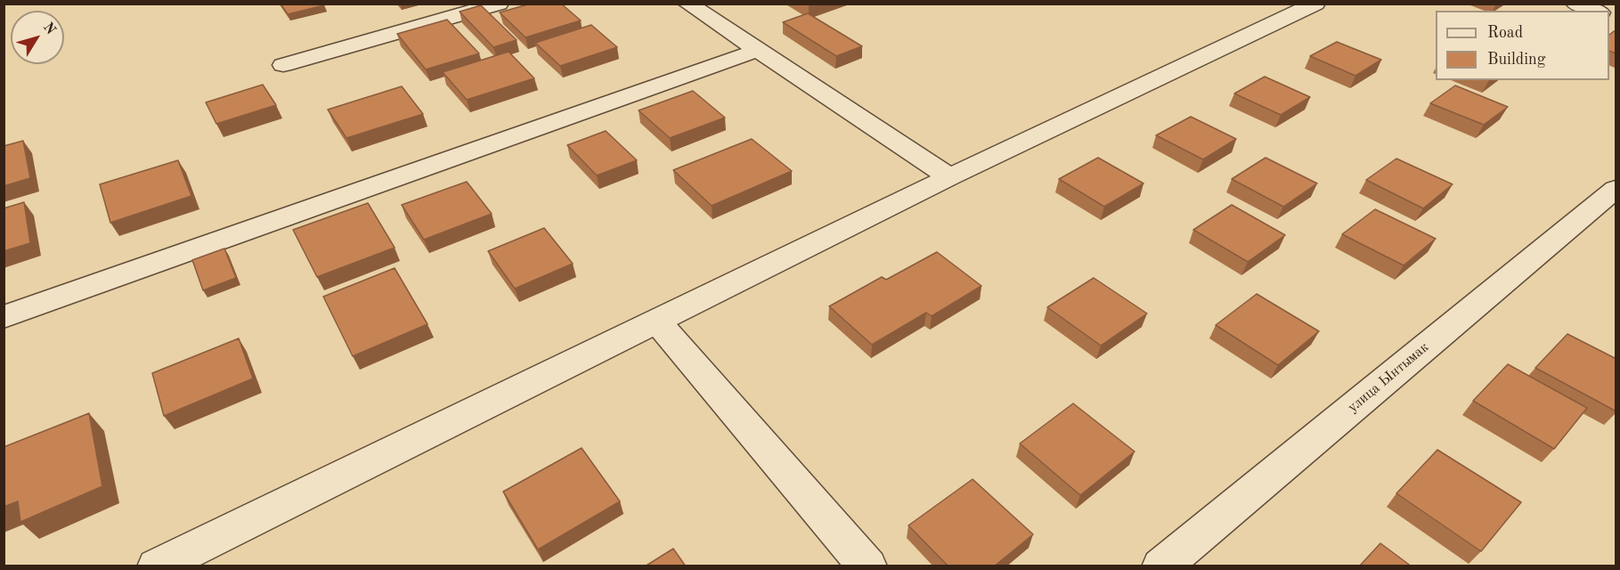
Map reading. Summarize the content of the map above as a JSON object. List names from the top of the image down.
{
  "streets": {
    "street": ["улица Ынтымак"]
  },
  "legend": ["Road", "Building"],
  "north": "top right"
}
